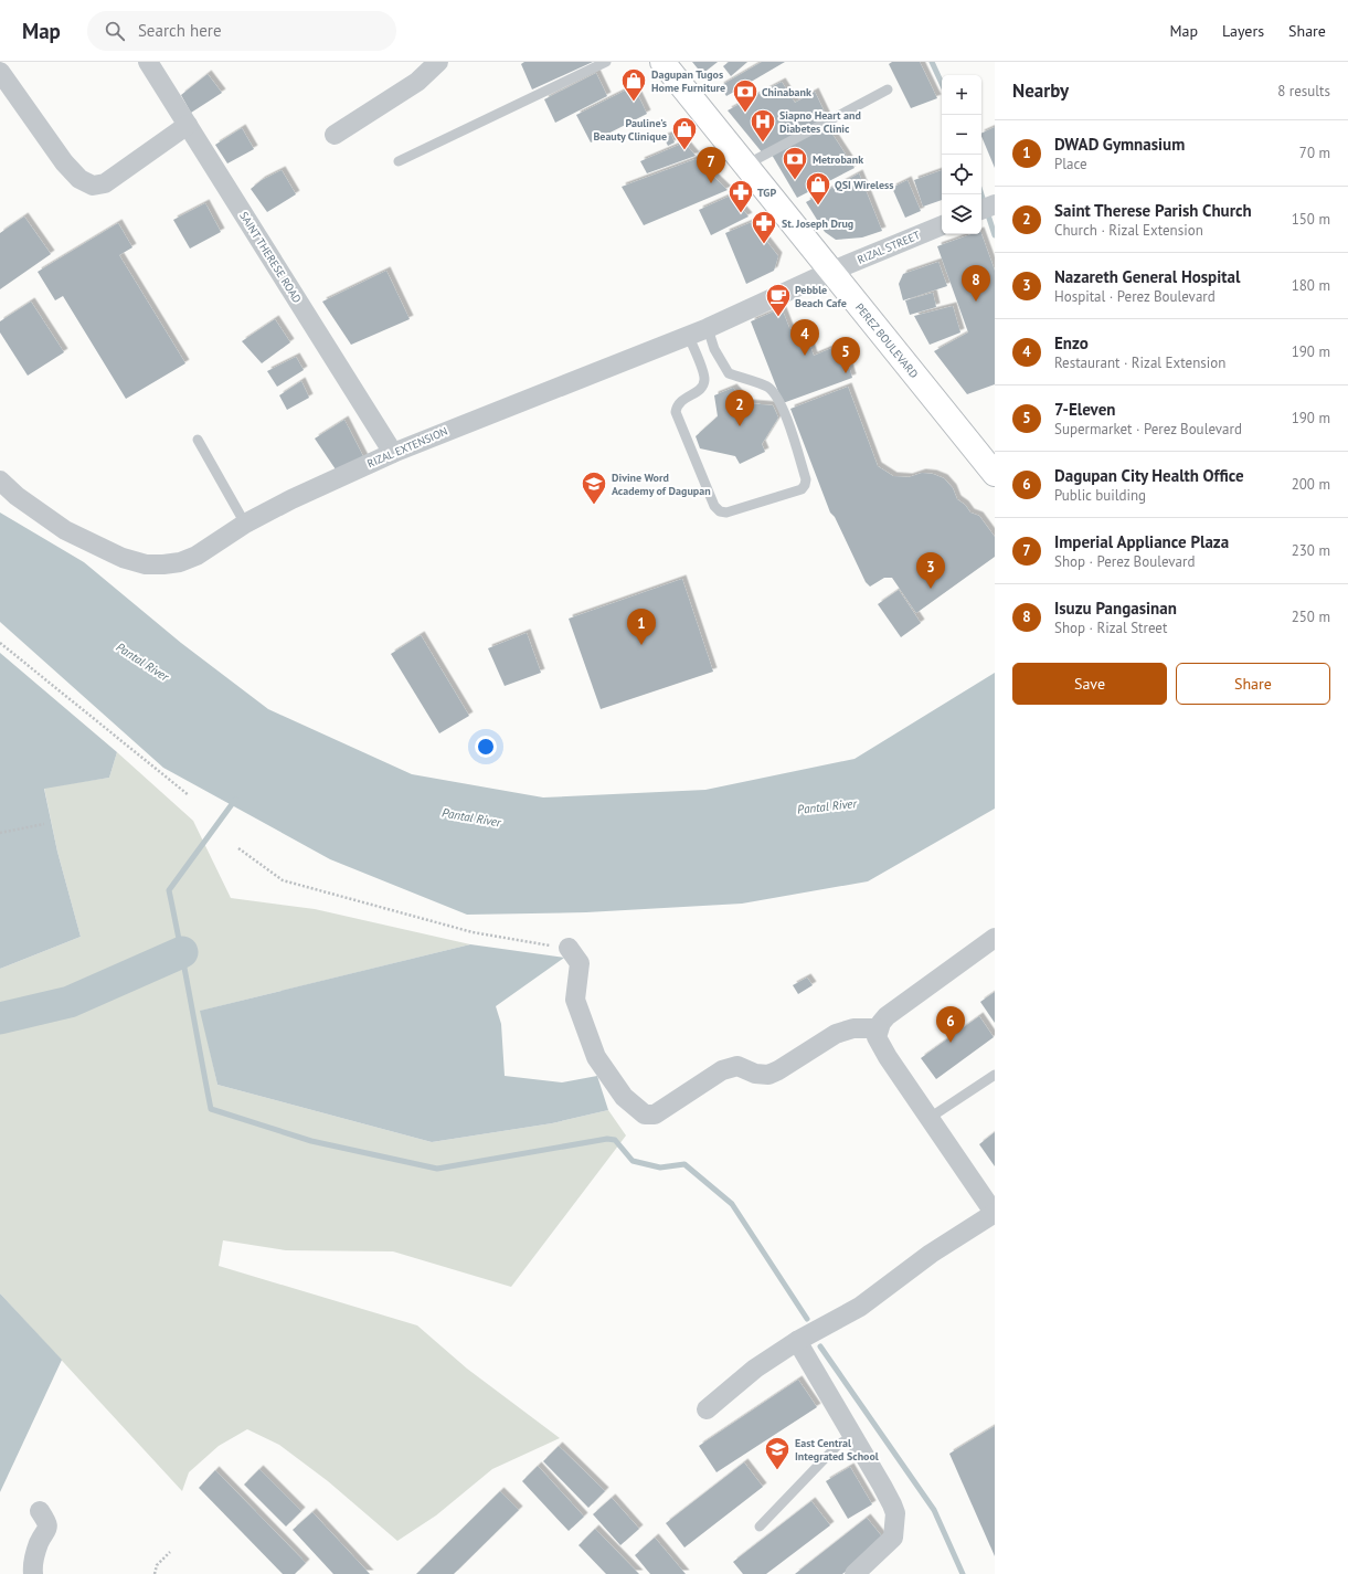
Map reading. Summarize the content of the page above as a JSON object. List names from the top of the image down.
{
  "streets": {
    "main road": ["PEREZ BOULEVARD"],
    "street": ["RIZAL STREET", "SAINT THERESE ROAD", "RIZAL EXTENSION"]
  },
  "crossings": [
    ["RIZAL STREET", "PEREZ BOULEVARD"],
    ["RIZAL STREET", "RIZAL EXTENSION"],
    ["SAINT THERESE ROAD", "RIZAL EXTENSION"],
    ["PEREZ BOULEVARD", "RIZAL EXTENSION"]
  ],
  "water": ["Pantal River"],
  "places": {
    "shop": ["Dagupan Tugos Home Furniture", "Pauline's Beauty Clinique", "QSI Wireless"],
    "bank": ["Chinabank", "Metrobank"],
    "hospital": ["Siapno Heart and Diabetes Clinic"],
    "pharmacy": ["TGP", "St. Joseph Drug"],
    "cafe": ["Pebble Beach Cafe"],
    "school or university": ["Divine Word Academy of Dagupan", "East Central Integrated School"]
  },
  "page": {
    "header": "Map",
    "search": "Search here",
    "nav": ["Map", "Layers", "Share"],
    "heading": ["Nearby", "8 results"],
    "map_buttons": ["+", "−"],
    "list": [
      {
        "mark": "1",
        "name": "DWAD Gymnasium",
        "note": "Place",
        "value": "70 m"
      },
      {
        "mark": "2",
        "name": "Saint Therese Parish Church",
        "note": "Church · Rizal Extension",
        "value": "150 m"
      },
      {
        "mark": "3",
        "name": "Nazareth General Hospital",
        "note": "Hospital · Perez Boulevard",
        "value": "180 m"
      },
      {
        "mark": "4",
        "name": "Enzo",
        "note": "Restaurant · Rizal Extension",
        "value": "190 m"
      },
      {
        "mark": "5",
        "name": "7-Eleven",
        "note": "Supermarket · Perez Boulevard",
        "value": "190 m"
      },
      {
        "mark": "6",
        "name": "Dagupan City Health Office",
        "note": "Public building",
        "value": "200 m"
      },
      {
        "mark": "7",
        "name": "Imperial Appliance Plaza",
        "note": "Shop · Perez Boulevard",
        "value": "230 m"
      },
      {
        "mark": "8",
        "name": "Isuzu Pangasinan",
        "note": "Shop · Rizal Street",
        "value": "250 m"
      }
    ],
    "pins": [
      "7",
      "8",
      "4",
      "5",
      "2",
      "3",
      "1",
      "6"
    ],
    "buttons": ["Save", "Share"]
  }
}
